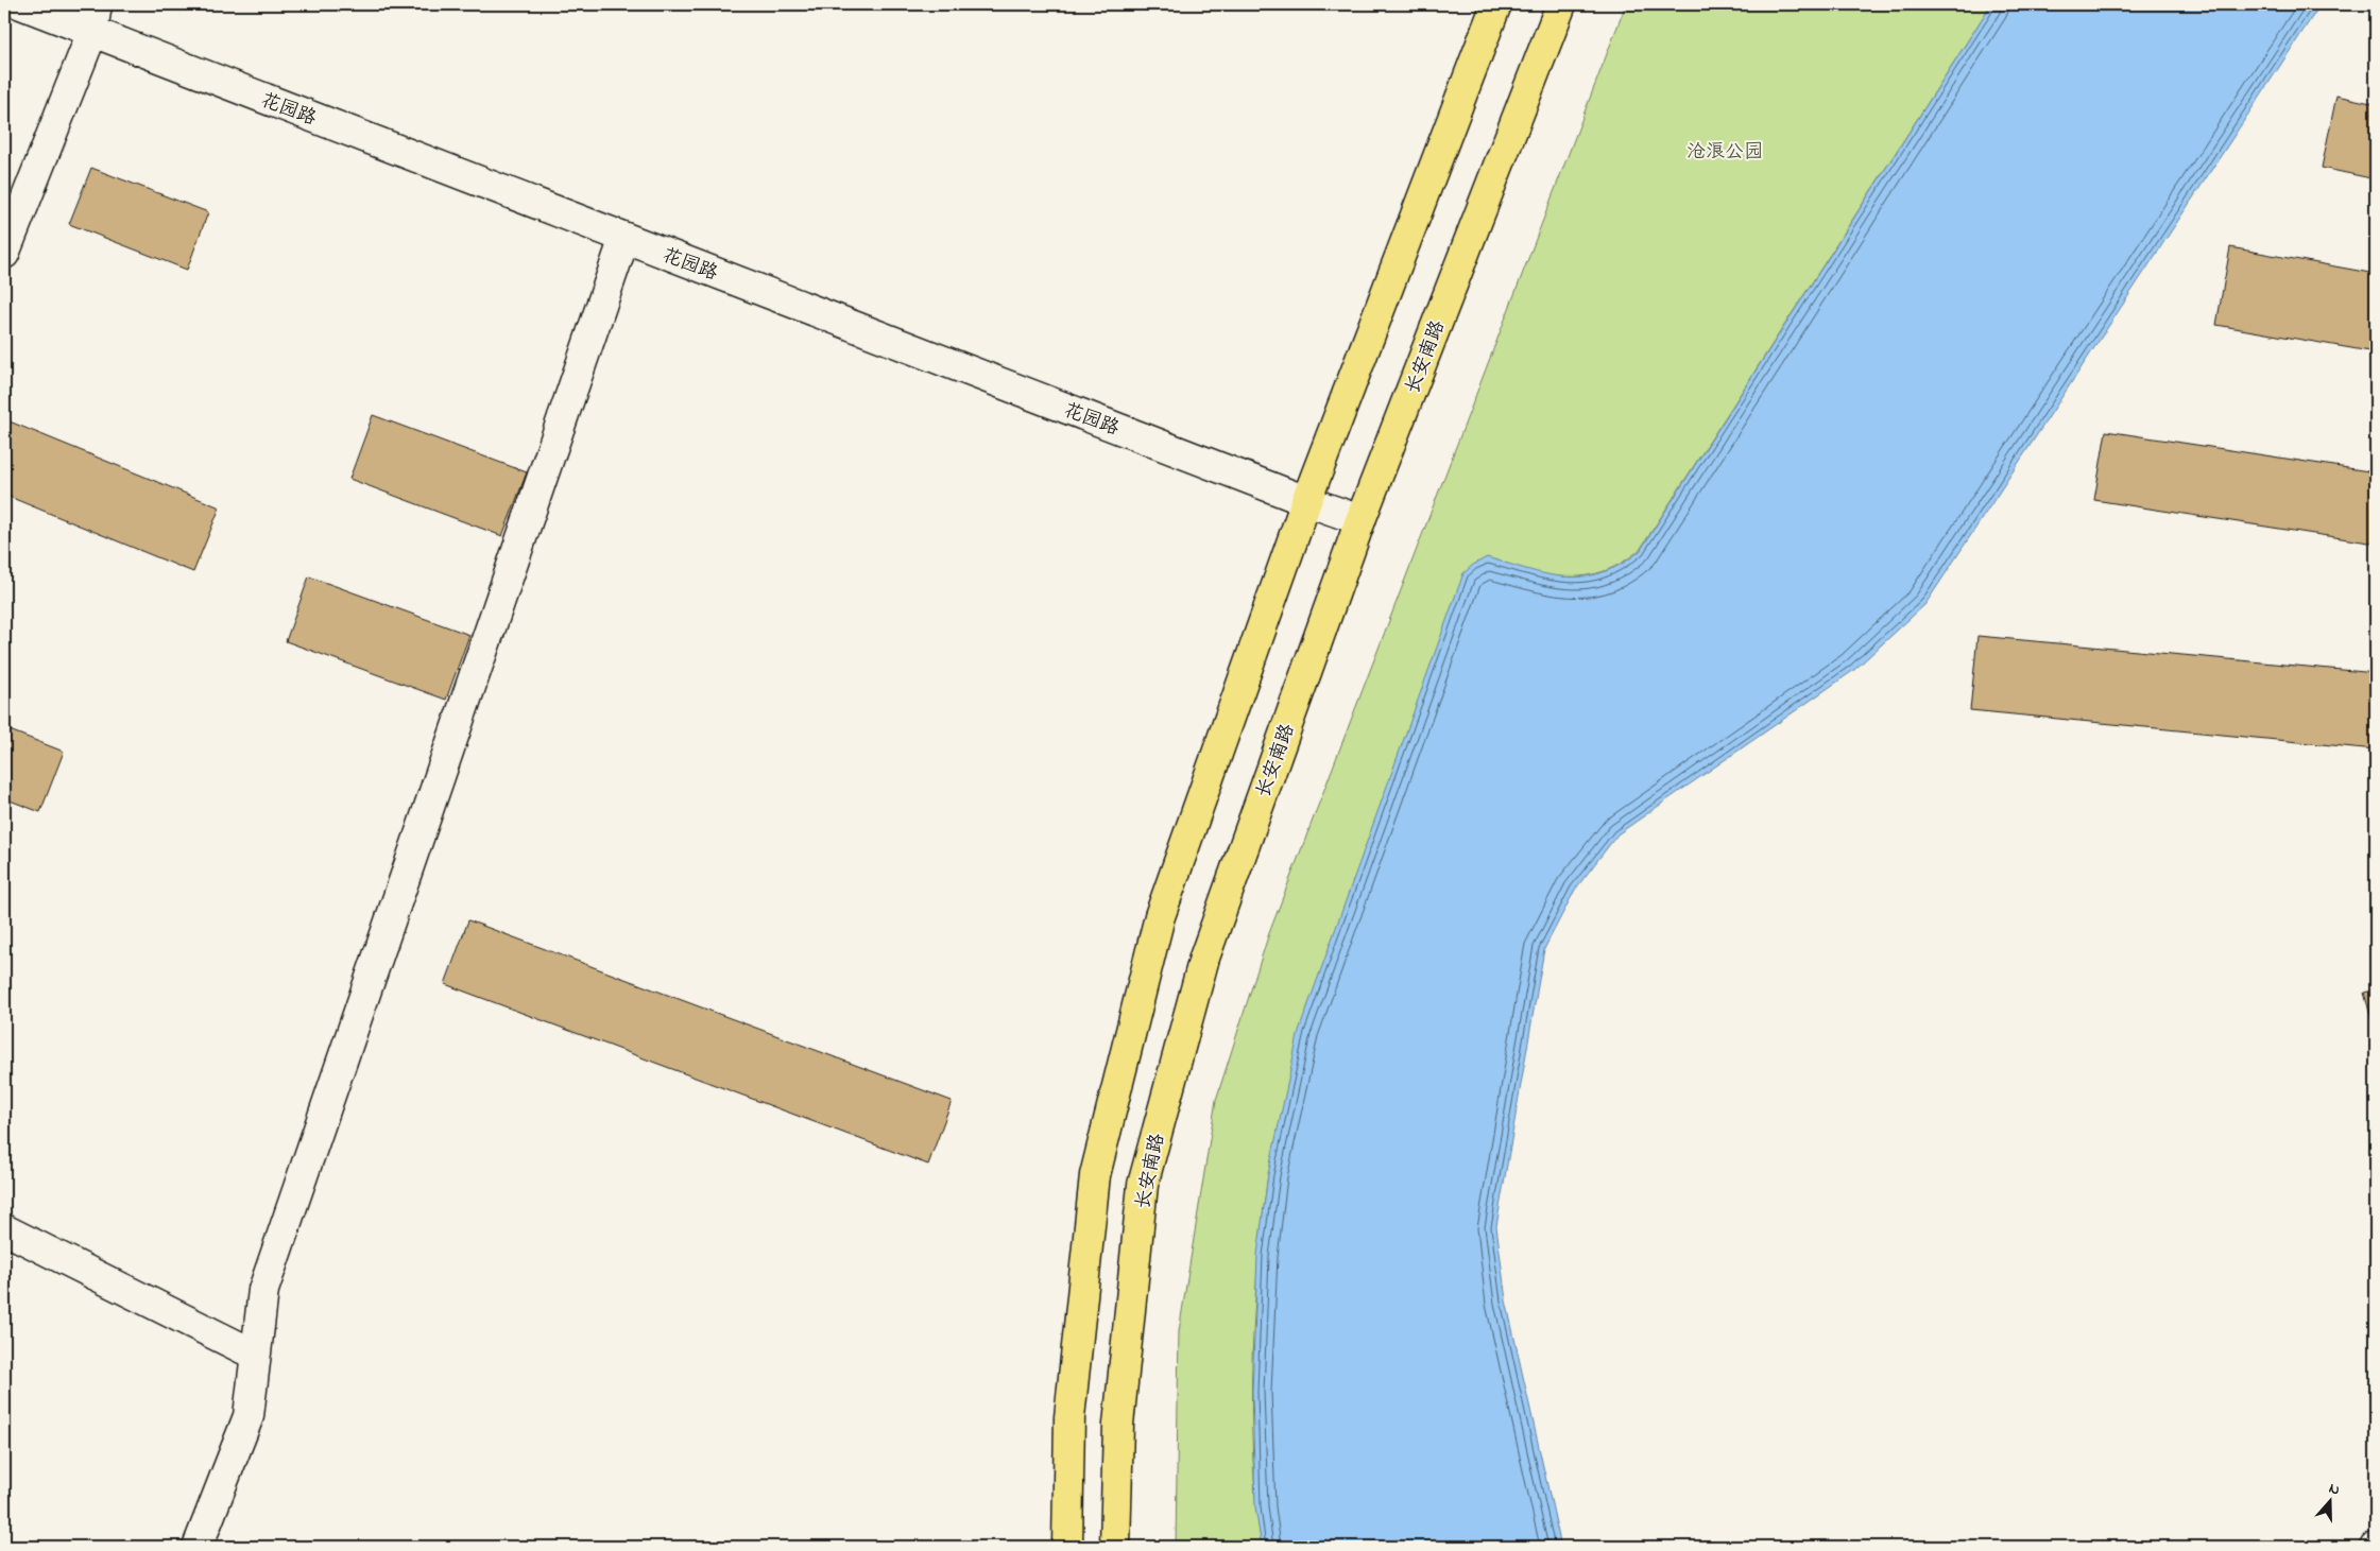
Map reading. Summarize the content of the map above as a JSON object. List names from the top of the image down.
{
  "streets": {
    "main road": ["长安南路"],
    "street": ["花园路"]
  },
  "crossings": [
    ["花园路", "长安南路"]
  ],
  "parks": ["沧浪公园"],
  "north": "top"
}
